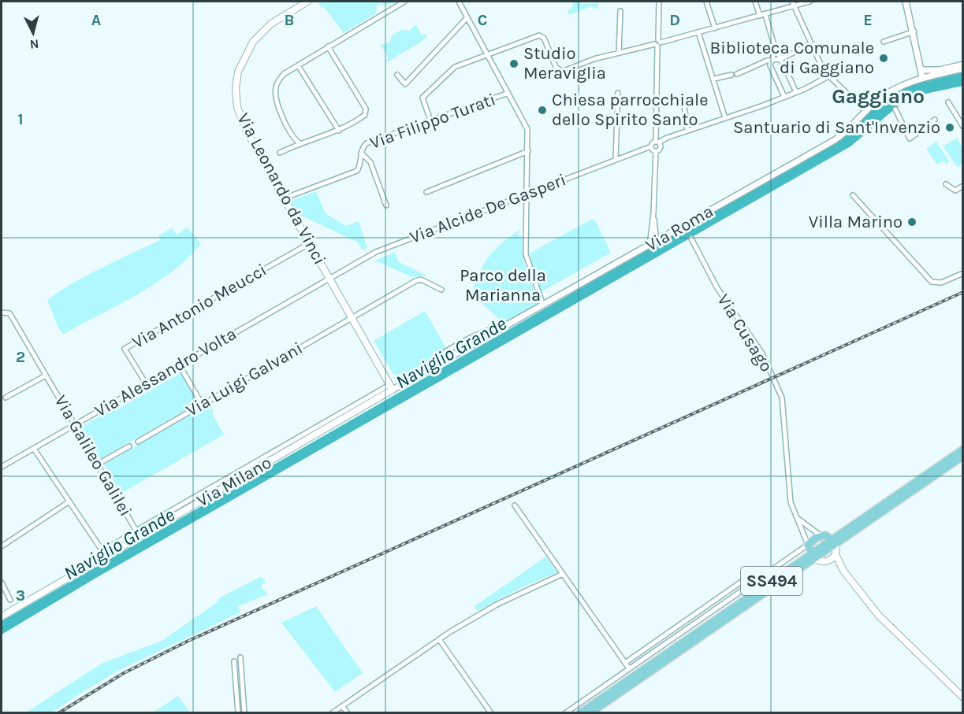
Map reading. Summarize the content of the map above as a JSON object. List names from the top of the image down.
{
  "streets": {
    "main road": ["Via Leonardo da Vinci", "Via Milano", "SS494"],
    "street": [
      "Via Filippo Turati",
      "Via Alcide De Gasperi",
      "Via Roma",
      "Via Antonio Meucci",
      "Via Cusago",
      "Via Alessandro Volta",
      "Via Luigi Galvani",
      "Via Galileo Galilei"
    ]
  },
  "crossings": [
    ["Via Filippo Turati", "Via Leonardo da Vinci"],
    ["Via Leonardo da Vinci", "Via Alcide De Gasperi"],
    ["Via Leonardo da Vinci", "Via Roma"],
    ["Via Leonardo da Vinci", "Via Antonio Meucci"],
    ["Via Leonardo da Vinci", "Via Alessandro Volta"],
    ["Via Leonardo da Vinci", "Via Luigi Galvani"],
    ["Via Leonardo da Vinci", "Via Milano"],
    ["Via Alcide De Gasperi", "Via Alessandro Volta"],
    ["Via Roma", "Via Milano"],
    ["Via Antonio Meucci", "Via Alessandro Volta"],
    ["Via Cusago", "SS494"],
    ["Via Alessandro Volta", "Via Galileo Galilei"],
    ["Via Galileo Galilei", "Via Milano"]
  ],
  "districts": ["Gaggiano"],
  "water": ["Naviglio Grande"],
  "parks": ["Parco della Marianna"],
  "places": [
    "Biblioteca Comunale di Gaggiano",
    "Studio Meraviglia",
    "Chiesa parrocchiale dello Spirito Santo",
    "Santuario di Sant'Invenzio",
    "Villa Marino"
  ],
  "north": "bottom",
  "grid": {
    "columns": [
      "A",
      "B",
      "C",
      "D",
      "E"
    ],
    "rows": ["1", "2", "3"]
  }
}
